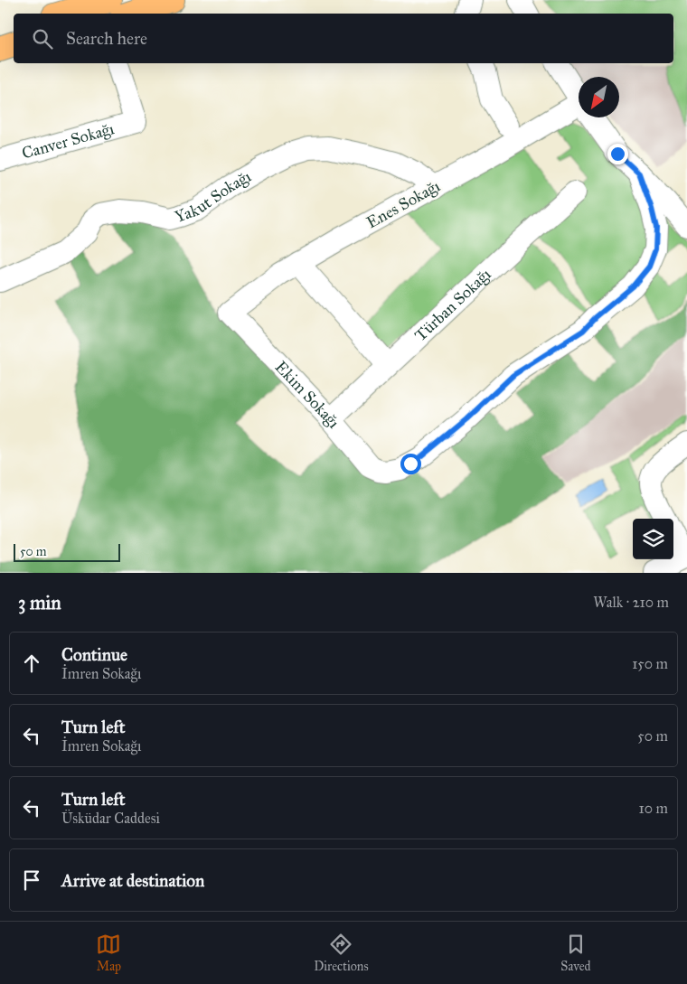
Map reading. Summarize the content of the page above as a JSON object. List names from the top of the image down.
{
  "streets": {
    "street": [
      "Canver Sokağı",
      "Yakut Sokağı",
      "Enes Sokağı",
      "Türban Sokağı",
      "Ekim Sokağı"
    ]
  },
  "crossings": [
    ["Yakut Sokağı", "Enes Sokağı"],
    ["Enes Sokağı", "Ekim Sokağı"],
    ["Türban Sokağı", "Ekim Sokağı"]
  ],
  "scale_bar": "50 m",
  "north": "bottom left",
  "page": {
    "search": "Search here",
    "scale": "50 m",
    "heading": ["3 min", "Walk · 210 m"],
    "list": [
      ["Continue", "İmren Sokağı", "150 m"],
      ["Turn left", "İmren Sokağı", "50 m"],
      ["Turn left", "Üsküdar Caddesi", "10 m"],
      "Arrive at destination"
    ],
    "nav": ["Map", "Directions", "Saved"]
  }
}
